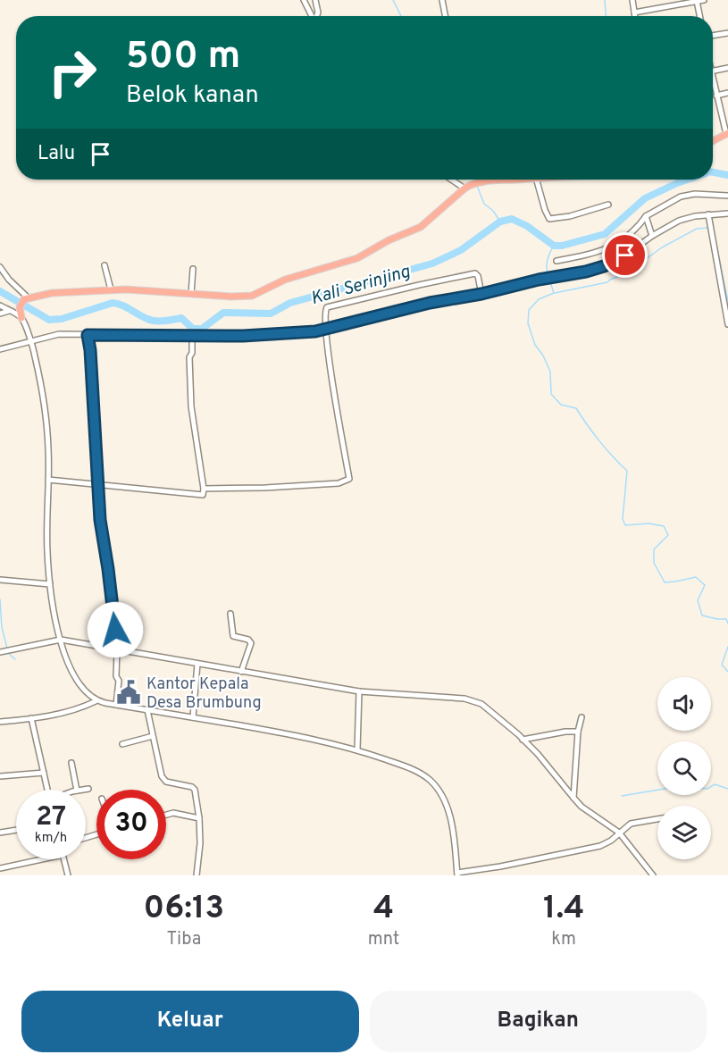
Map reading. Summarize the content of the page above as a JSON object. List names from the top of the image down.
{
  "water": ["Kali Serinjing"],
  "places": {
    "public building": ["Kantor Kepala Desa Brumbung"]
  },
  "page": {
    "turn": ["500 m", "Belok kanan"],
    "then": "Lalu",
    "speed": "27 km/h",
    "limit": "30",
    "eta": [
      "06:13",
      "Tiba",
      "4",
      "mnt",
      "1.4",
      "km"
    ],
    "buttons": ["Keluar", "Bagikan"]
  }
}
